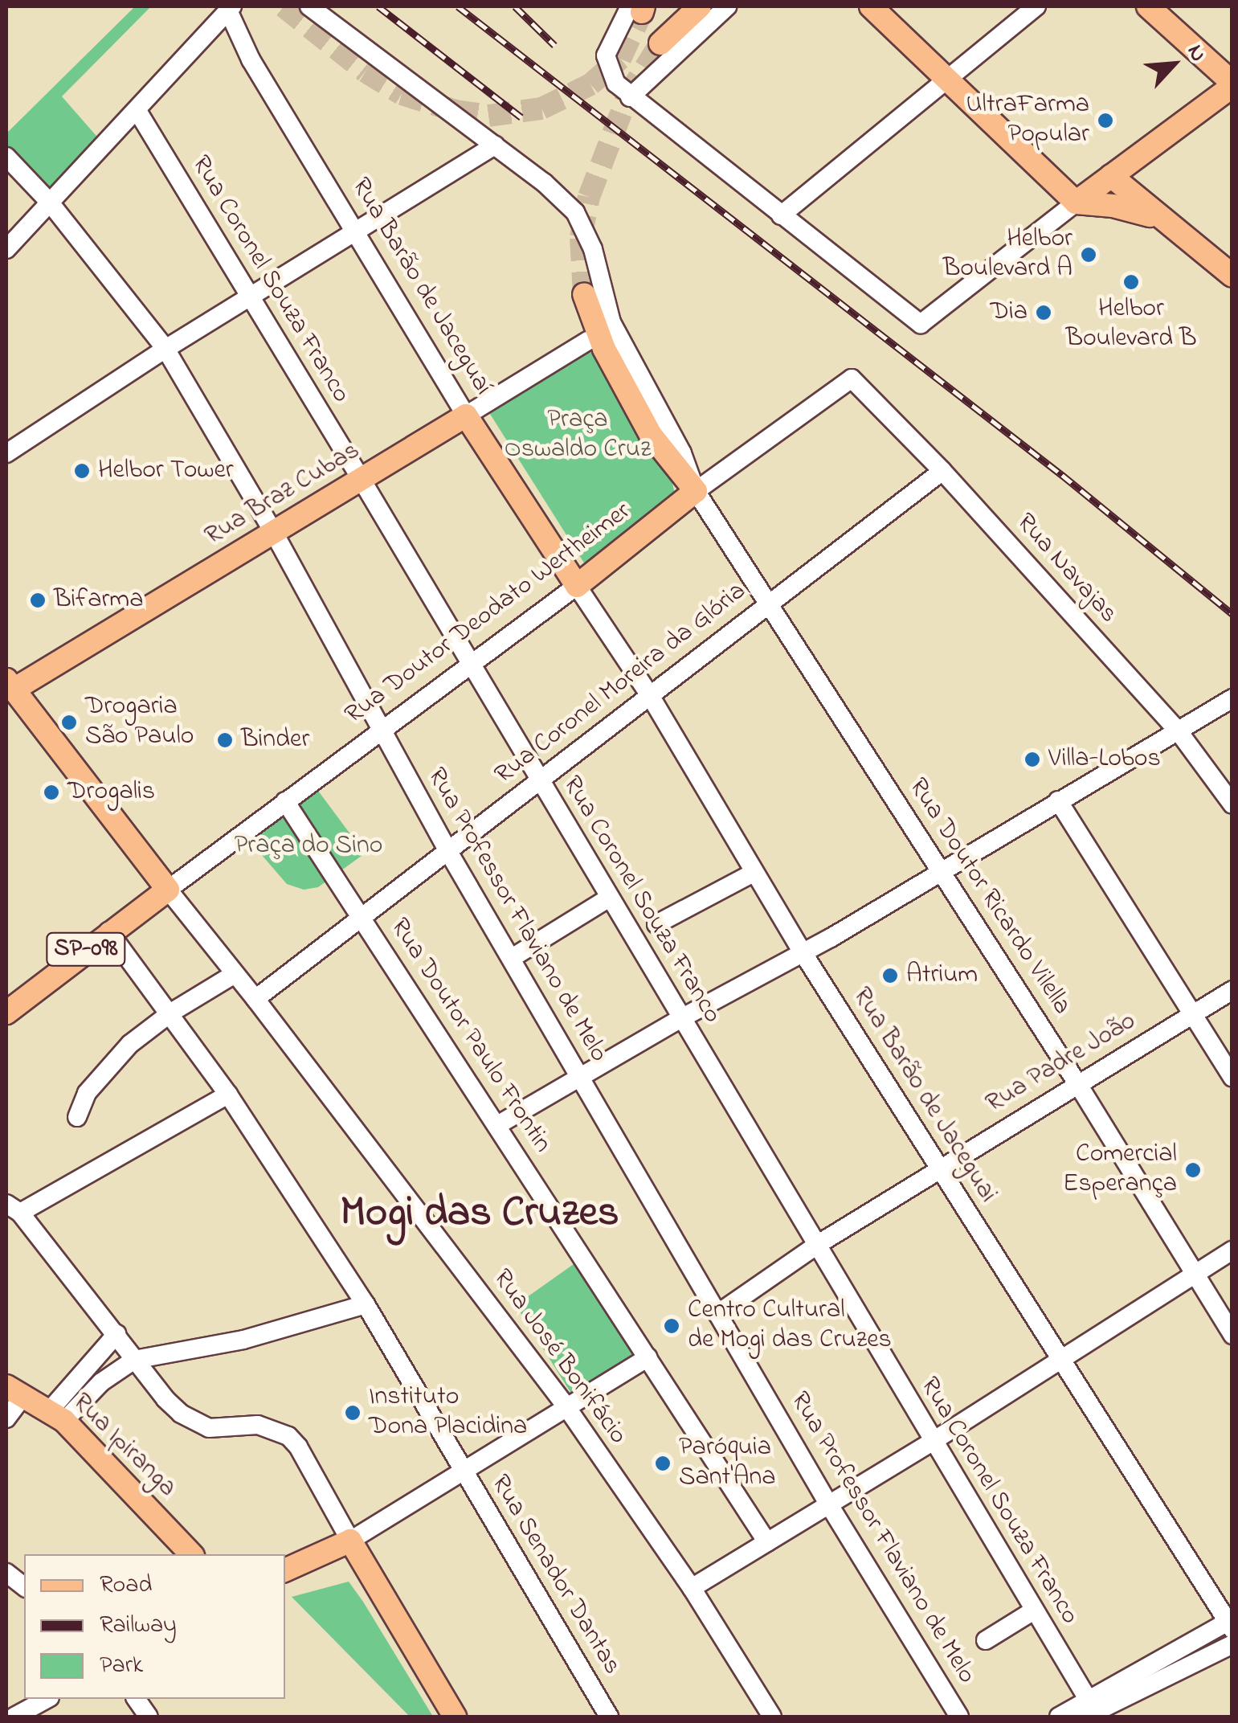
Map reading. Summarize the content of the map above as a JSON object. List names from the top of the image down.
{
  "streets": {
    "main road": [
      "Rua Barão de Jaceguaí",
      "Rua Braz Cubas",
      "Rua Doutor Deodato Wertheimer",
      "SP-098",
      "Rua Ipiranga"
    ],
    "street": [
      "Rua Coronel Souza Franco",
      "Rua Navajas",
      "Rua Coronel Moreira da Glória",
      "Rua Doutor Ricardo Vilella",
      "Rua Professor Flaviano de Melo",
      "Rua Doutor Paulo Frontin",
      "Rua Padre João",
      "Rua Barão de Jaceguai",
      "Rua José Bonifácio",
      "Rua Senador Dantas"
    ]
  },
  "crossings": [
    ["Rua Coronel Souza Franco", "Rua Braz Cubas"],
    ["Rua Coronel Souza Franco", "Rua Doutor Deodato Wertheimer"],
    ["Rua Coronel Souza Franco", "Rua Coronel Moreira da Glória"],
    ["Rua Coronel Souza Franco", "Rua Padre João"],
    ["Rua Barão de Jaceguaí", "Rua Braz Cubas"],
    ["Rua Barão de Jaceguaí", "Rua Doutor Deodato Wertheimer"],
    ["Rua Barão de Jaceguaí", "Rua Barão de Jaceguai"],
    ["Rua Braz Cubas", "Rua Professor Flaviano de Melo"],
    ["Rua Navajas", "Rua Doutor Deodato Wertheimer"],
    ["Rua Navajas", "Rua Coronel Moreira da Glória"],
    ["Rua Doutor Deodato Wertheimer", "Rua Doutor Ricardo Vilella"],
    ["Rua Doutor Deodato Wertheimer", "Rua Professor Flaviano de Melo"],
    ["Rua Doutor Deodato Wertheimer", "Rua Doutor Paulo Frontin"],
    ["Rua Doutor Deodato Wertheimer", "Rua Barão de Jaceguai"],
    ["Rua Doutor Deodato Wertheimer", "Rua José Bonifácio"],
    ["Rua Doutor Deodato Wertheimer", "Rua Senador Dantas"],
    ["Rua Coronel Moreira da Glória", "Rua Doutor Ricardo Vilella"],
    ["Rua Coronel Moreira da Glória", "Rua Professor Flaviano de Melo"],
    ["Rua Coronel Moreira da Glória", "Rua Doutor Paulo Frontin"],
    ["Rua Coronel Moreira da Glória", "Rua Barão de Jaceguai"],
    ["Rua Coronel Moreira da Glória", "Rua José Bonifácio"],
    ["Rua Doutor Ricardo Vilella", "Rua Padre João"],
    ["Rua Professor Flaviano de Melo", "Rua Padre João"],
    ["Rua Padre João", "Rua Barão de Jaceguai"]
  ],
  "districts": ["Mogi das Cruzes"],
  "parks": ["Praça Oswaldo Cruz", "Praça do Sino"],
  "places": [
    "UltraFarma Popular",
    "Helbor Boulevard A",
    "Helbor Boulevard B",
    "Dia",
    "Helbor Tower",
    "Bifarma",
    "Drogaria São Paulo",
    "Binder",
    "Villa-Lobos",
    "Drogalis",
    "Atrium",
    "Comercial Esperança",
    "Centro Cultural de Mogi das Cruzes",
    "Instituto Dona Placidina",
    "Paróquia Sant'Ana"
  ],
  "legend": ["Road", "Railway", "Park"],
  "north": "top right"
}
